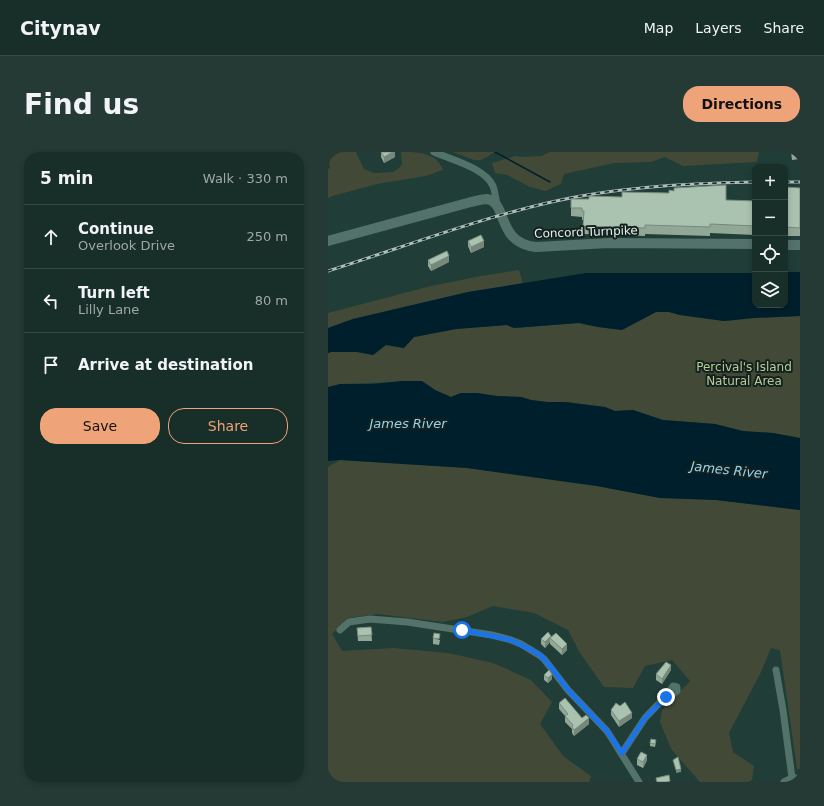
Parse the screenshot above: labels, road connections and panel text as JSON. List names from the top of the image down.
{
  "streets": {
    "street": ["Concord Turnpike"]
  },
  "water": ["James River"],
  "parks": ["Percival's Island Natural Area"],
  "page": {
    "header": "Citynav",
    "nav": ["Map", "Layers", "Share"],
    "buttons": [
      "Directions",
      ["Save", "Share"]
    ],
    "title": "Find us",
    "heading": ["5 min", "Walk · 330 m"],
    "map_buttons": ["+", "−"],
    "list": [
      ["Continue", "Overlook Drive", "250 m"],
      ["Turn left", "Lilly Lane", "80 m"],
      "Arrive at destination"
    ]
  }
}
